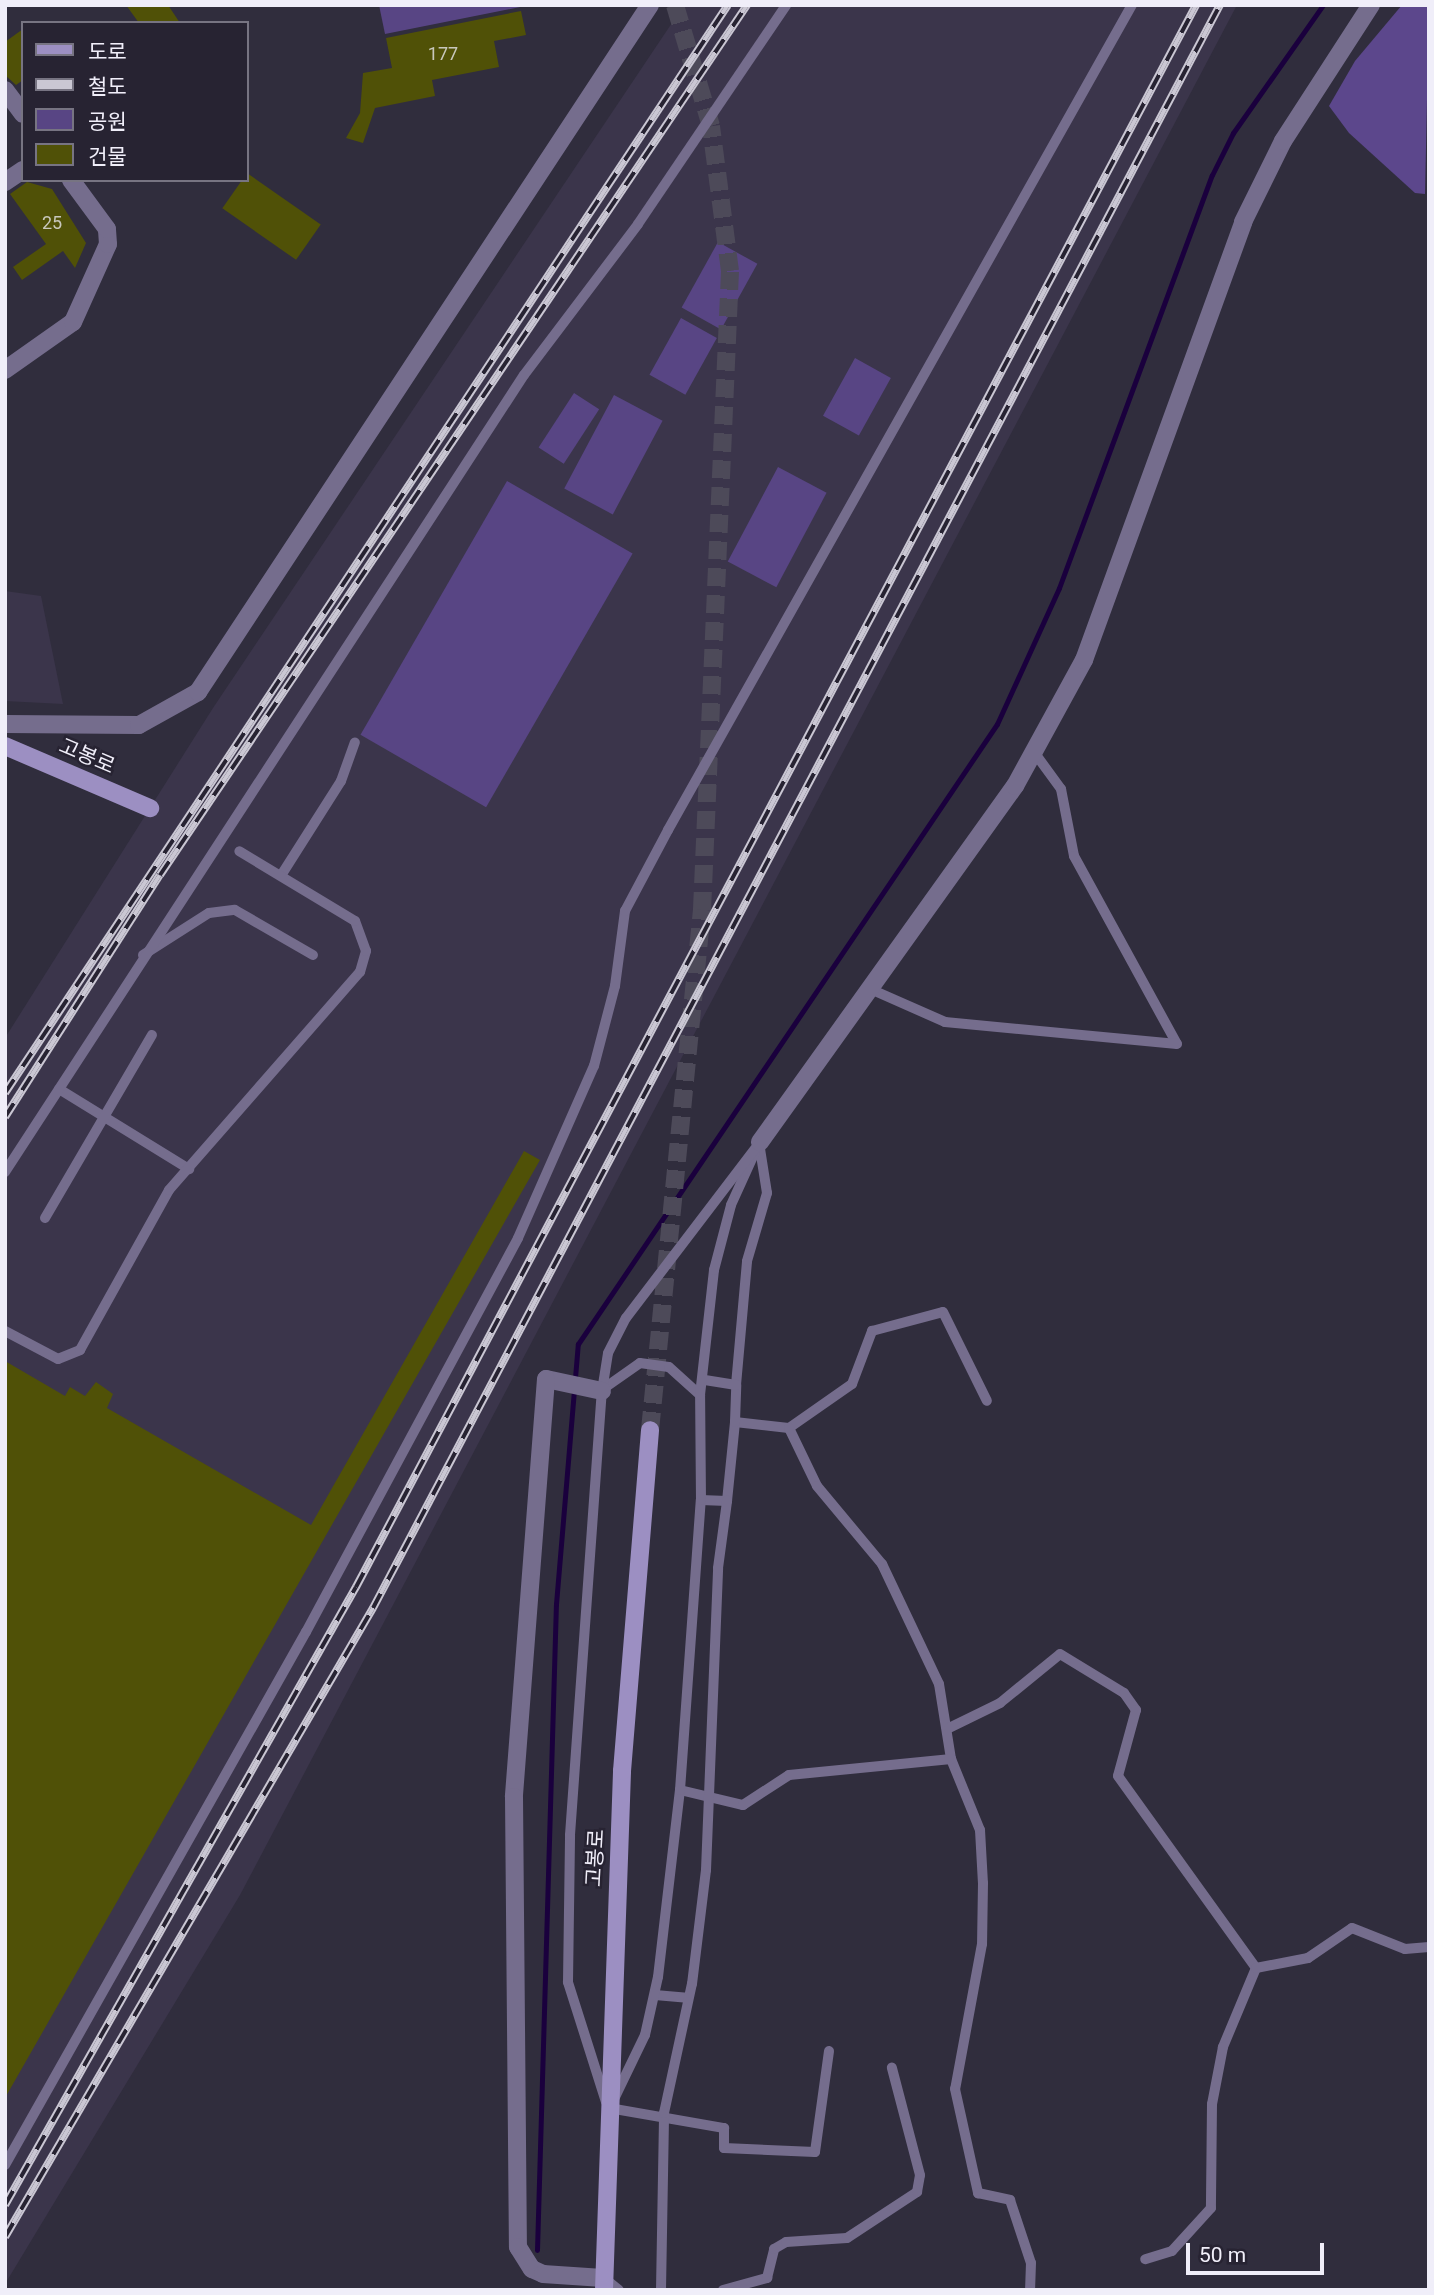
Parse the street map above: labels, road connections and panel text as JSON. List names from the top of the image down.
{
  "streets": {
    "main road": ["고봉로"]
  },
  "house_numbers": ["177", "25"],
  "legend": [
    "도로",
    "철도",
    "공원",
    "건물"
  ],
  "scale_bar": "50 m"
}
